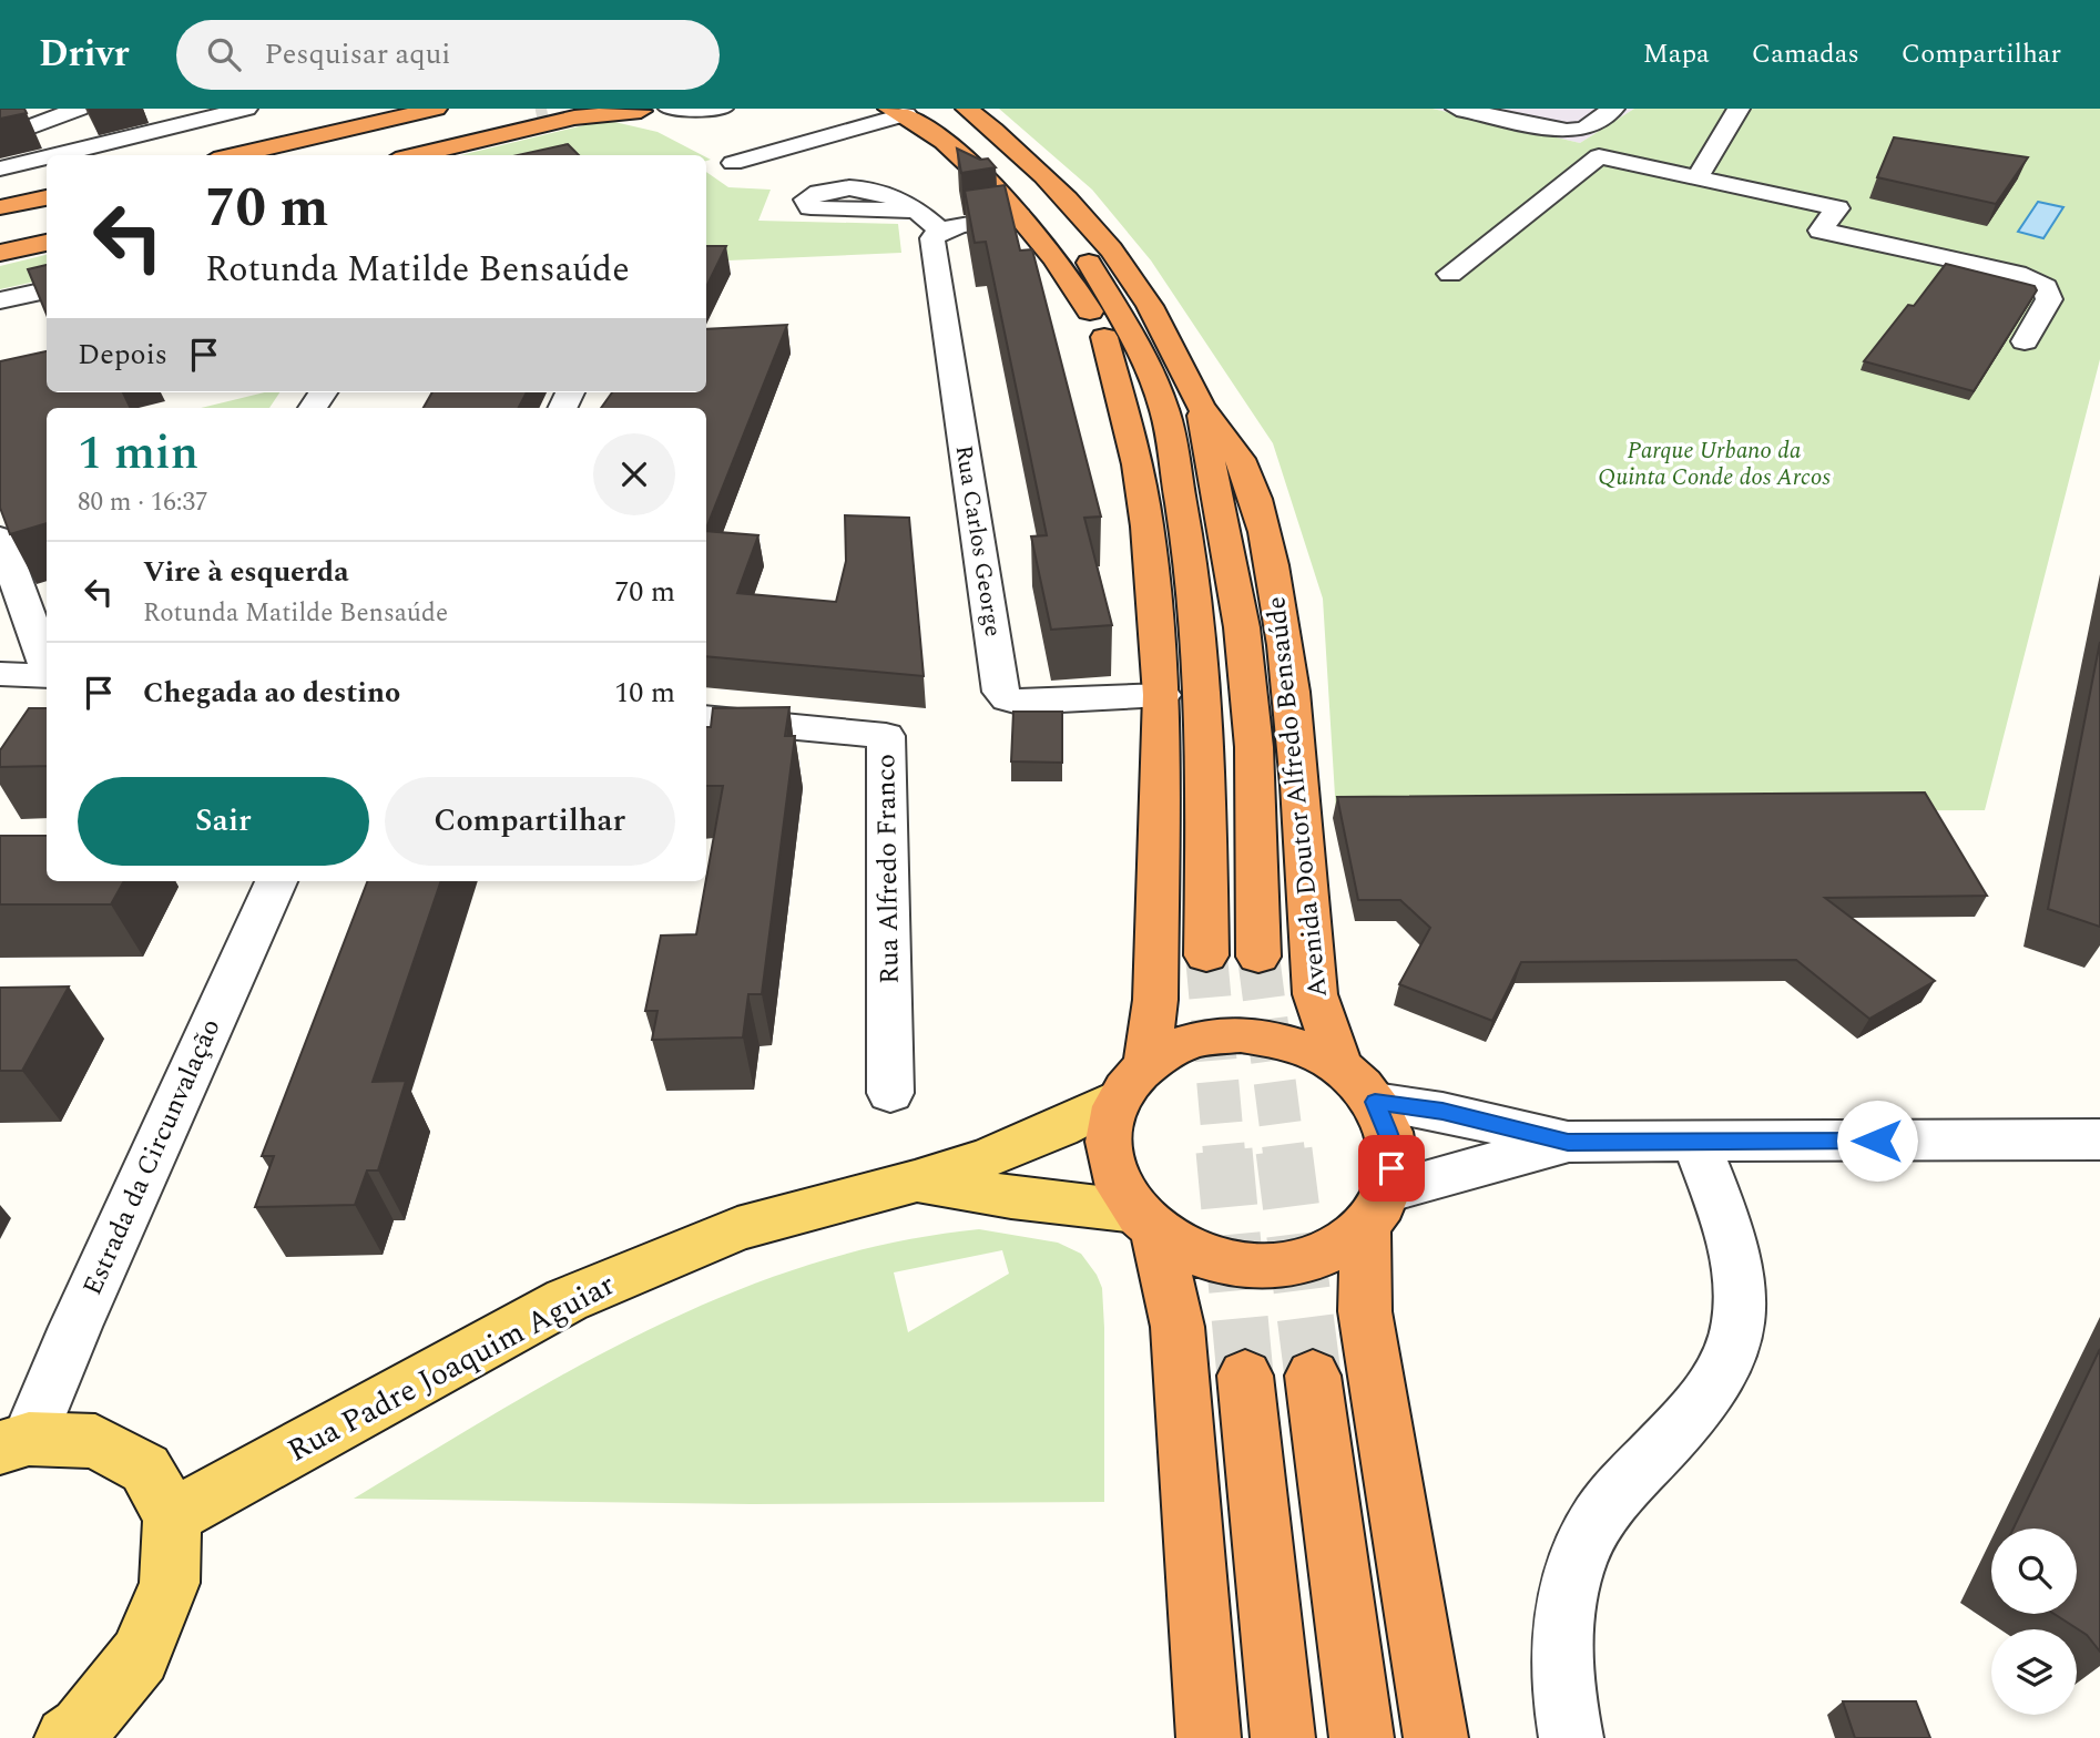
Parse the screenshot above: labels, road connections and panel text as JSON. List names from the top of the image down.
{
  "streets": {
    "highway": ["Avenida Doutor Alfredo Bensaúde"],
    "main road": ["Rua Padre Joaquim Aguiar"],
    "street": ["Rua Carlos George", "Rua Alfredo Franco", "Estrada da Circunvalação"]
  },
  "crossings": [
    ["Avenida Doutor Alfredo Bensaúde", "Rua Padre Joaquim Aguiar"]
  ],
  "parks": ["Parque Urbano da Quinta Conde dos Arcos"],
  "page": {
    "header": "Drivr",
    "search": "Pesquisar aqui",
    "nav": ["Mapa", "Camadas", "Compartilhar"],
    "turn": ["70 m", "Rotunda Matilde Bensaúde"],
    "then": "Depois",
    "heading": ["1 min", "80 m · 16:37"],
    "list": [
      {
        "name": "Vire à esquerda",
        "note": "Rotunda Matilde Bensaúde",
        "value": "70 m"
      },
      {
        "name": "Chegada ao destino",
        "value": "10 m"
      }
    ],
    "buttons": ["Sair", "Compartilhar"]
  }
}
